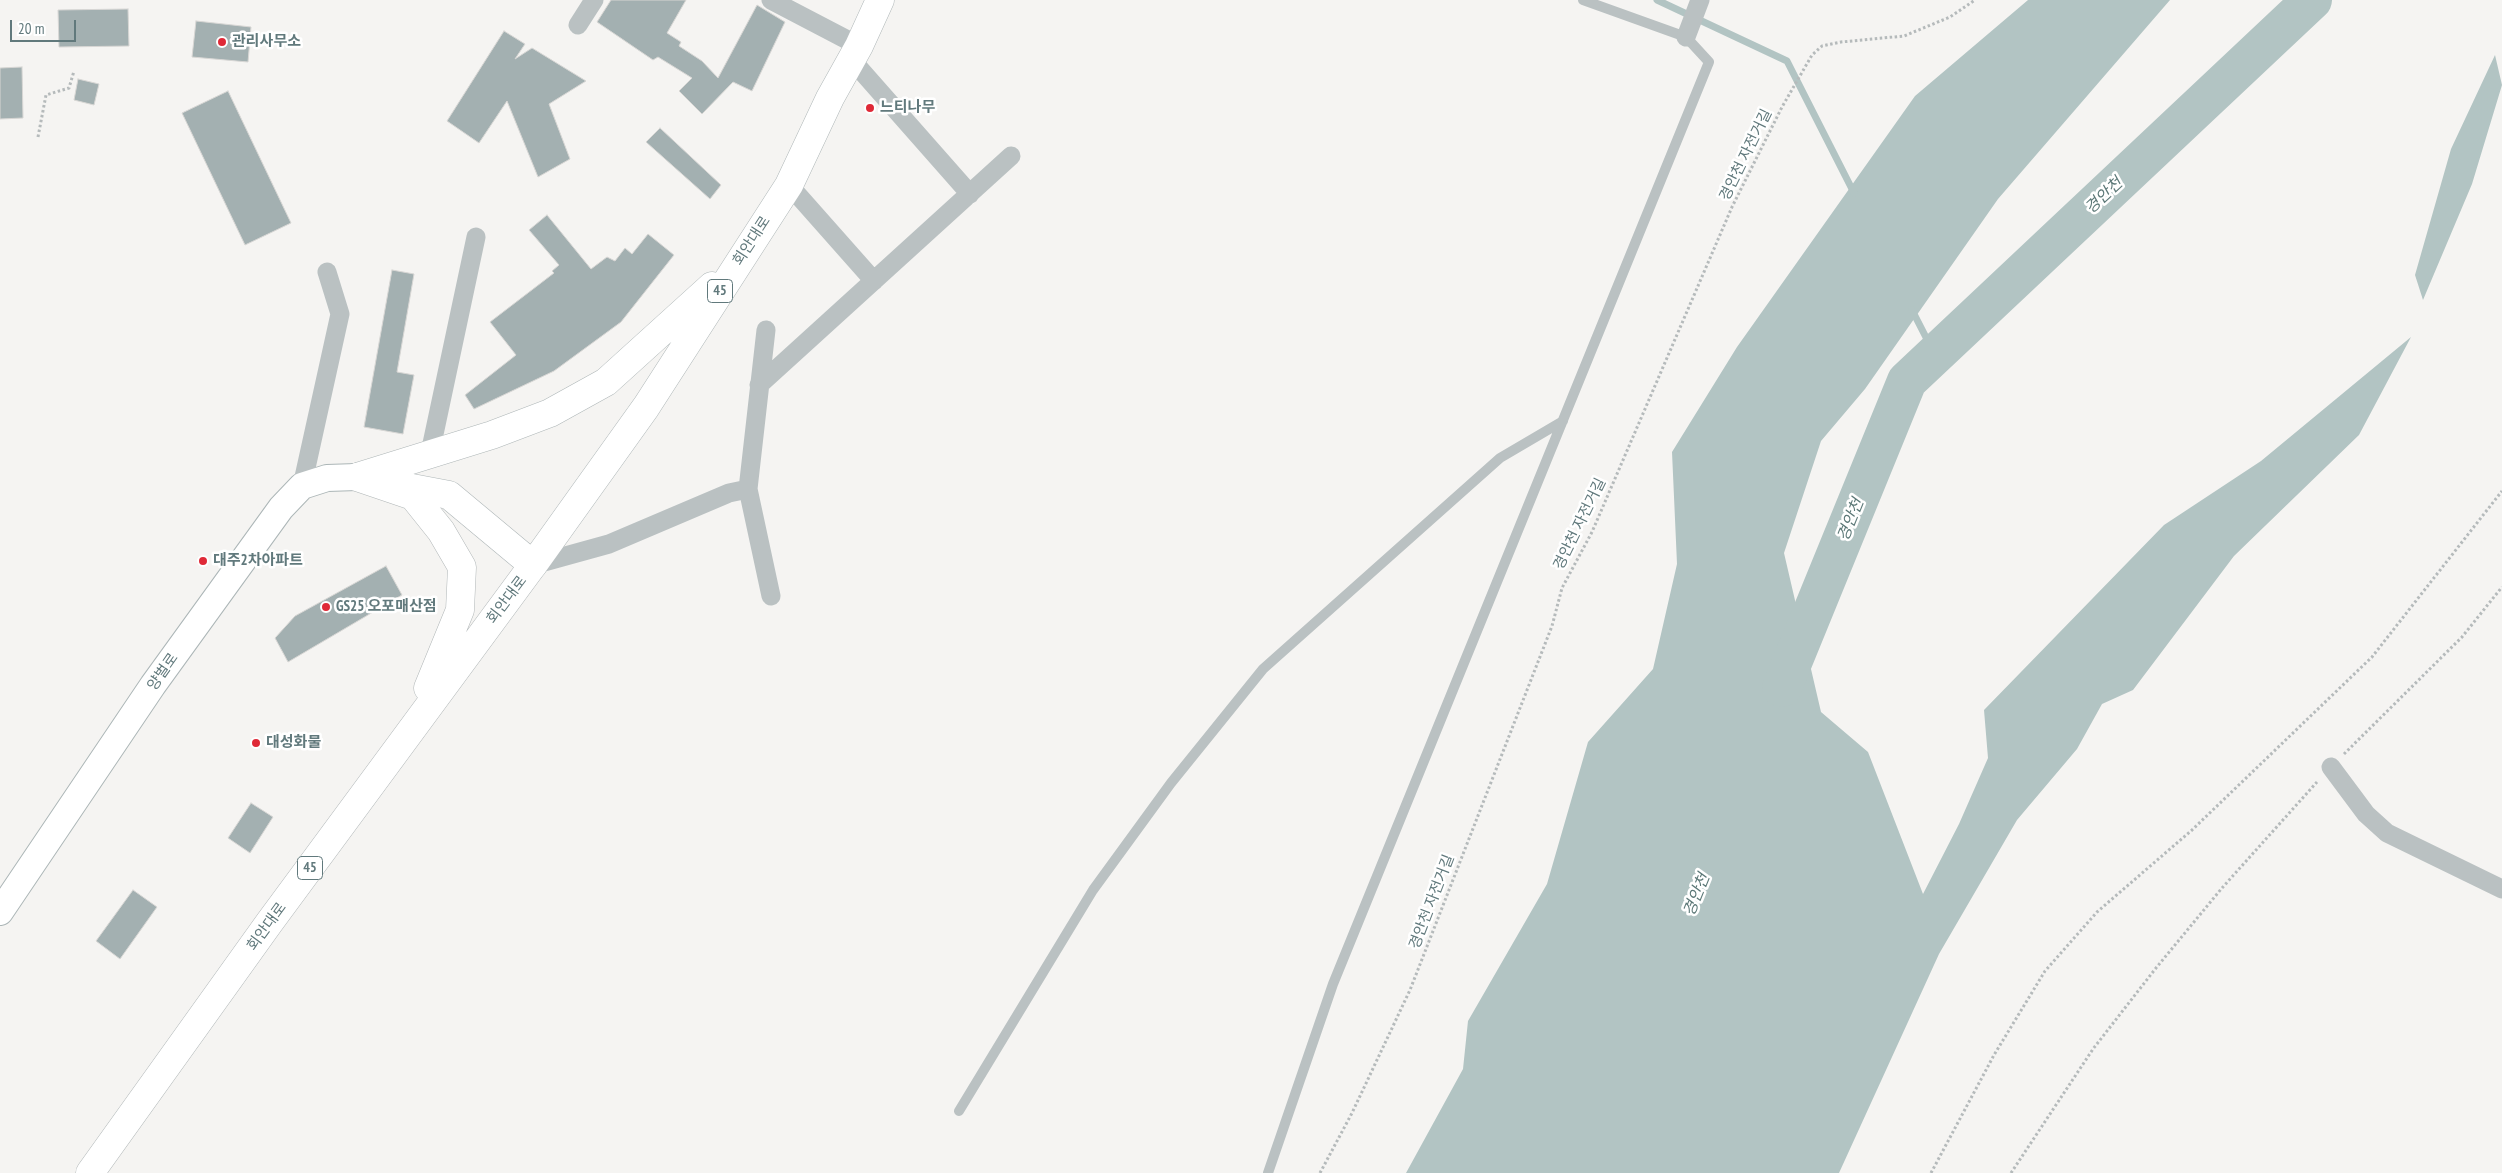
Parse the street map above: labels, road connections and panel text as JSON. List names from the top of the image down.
{
  "streets": {
    "main road": ["회안대로", "45"],
    "street": ["양벌로"],
    "path": ["경안천 자전거길"]
  },
  "water": ["경안천"],
  "places": [
    "관리사무소",
    "느티나무",
    "대주2차아파트",
    "GS25 오포매산점",
    "대성화물"
  ],
  "scale_bar": "20 m"
}
